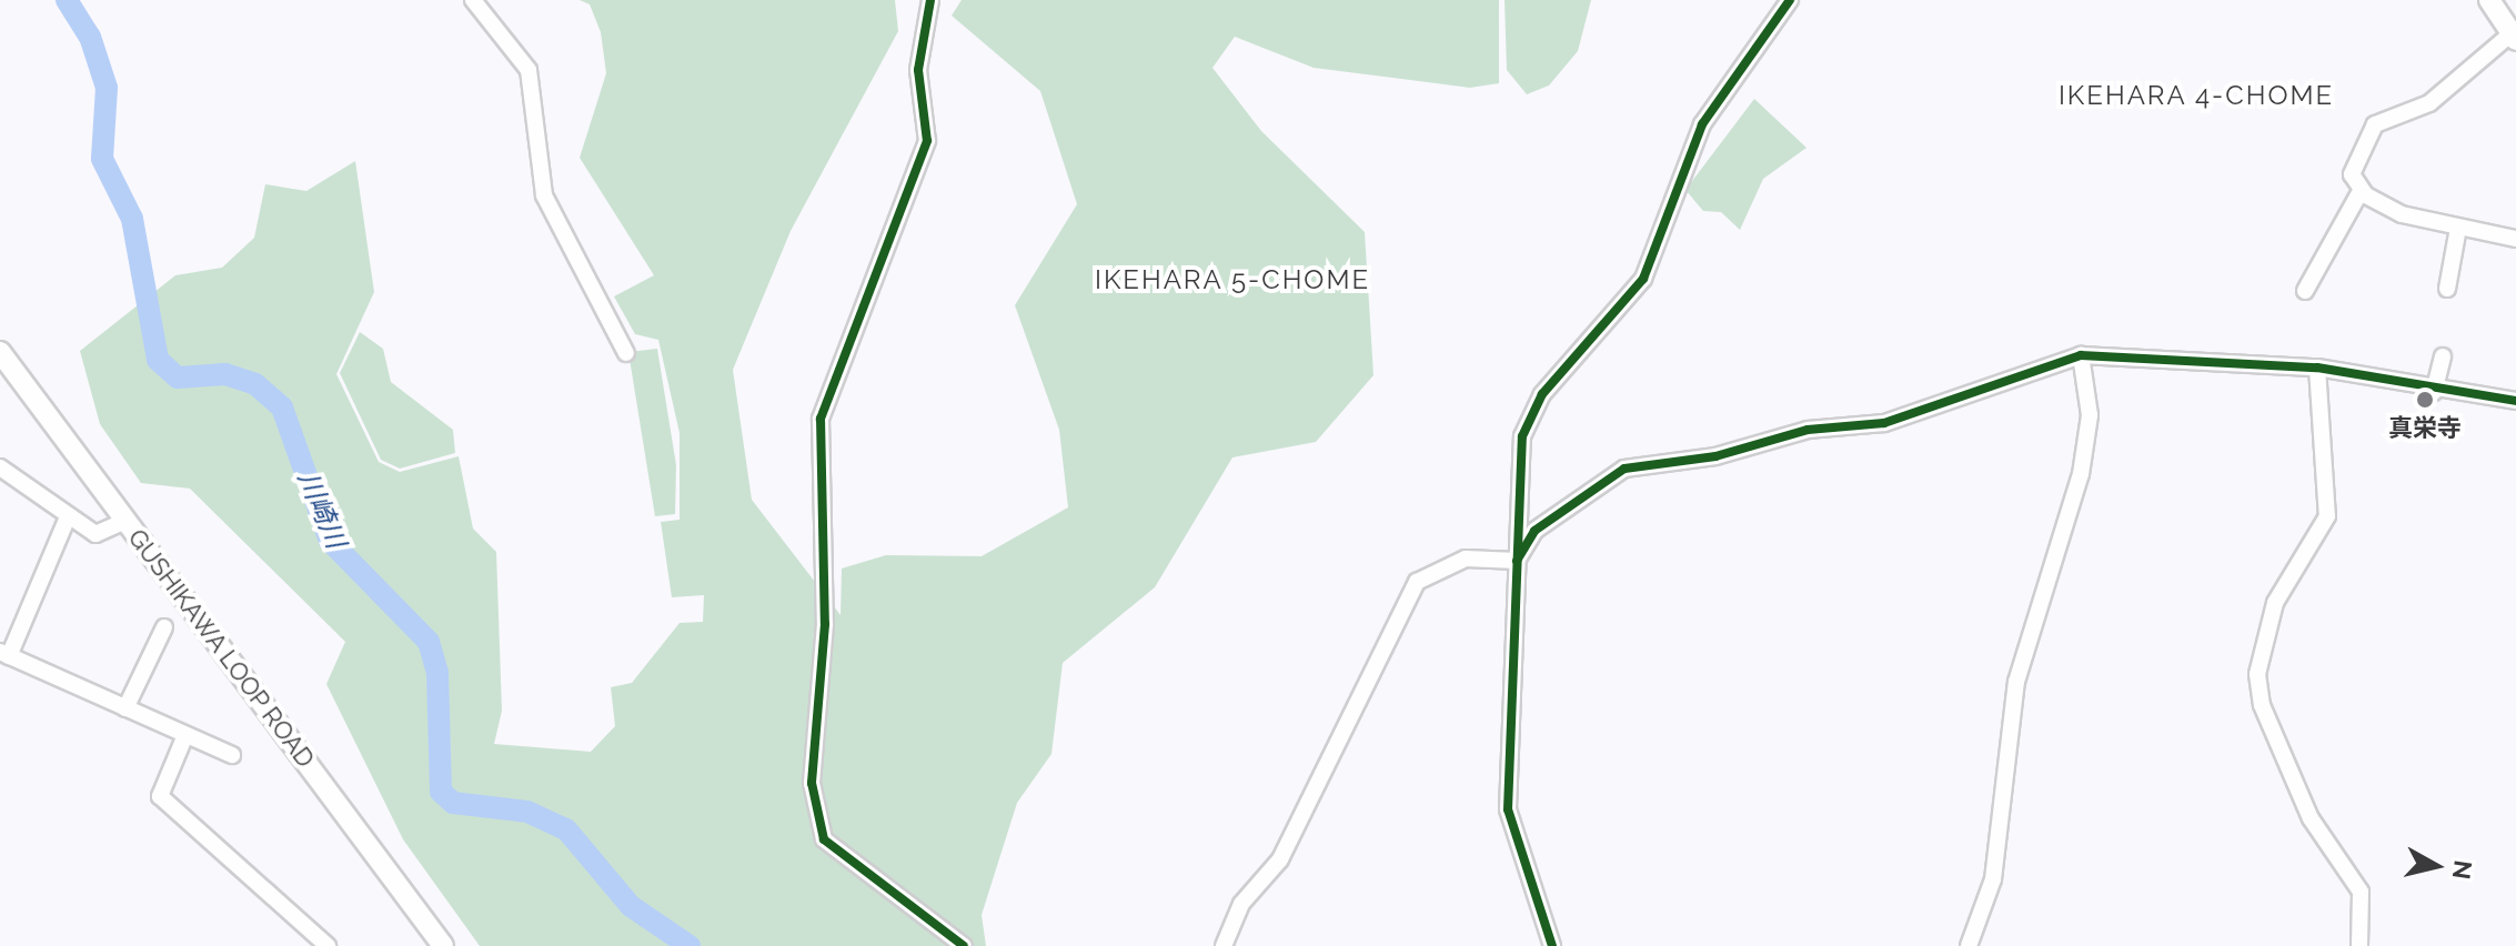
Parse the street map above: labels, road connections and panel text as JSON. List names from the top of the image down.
{
  "streets": {
    "main road": ["GUSHIKAWA LOOP ROAD"]
  },
  "districts": ["IKEHARA 4-CHOME", "IKEHARA 5-CHOME"],
  "water": ["川崎川"],
  "places": ["真栄寺"],
  "north": "right"
}
